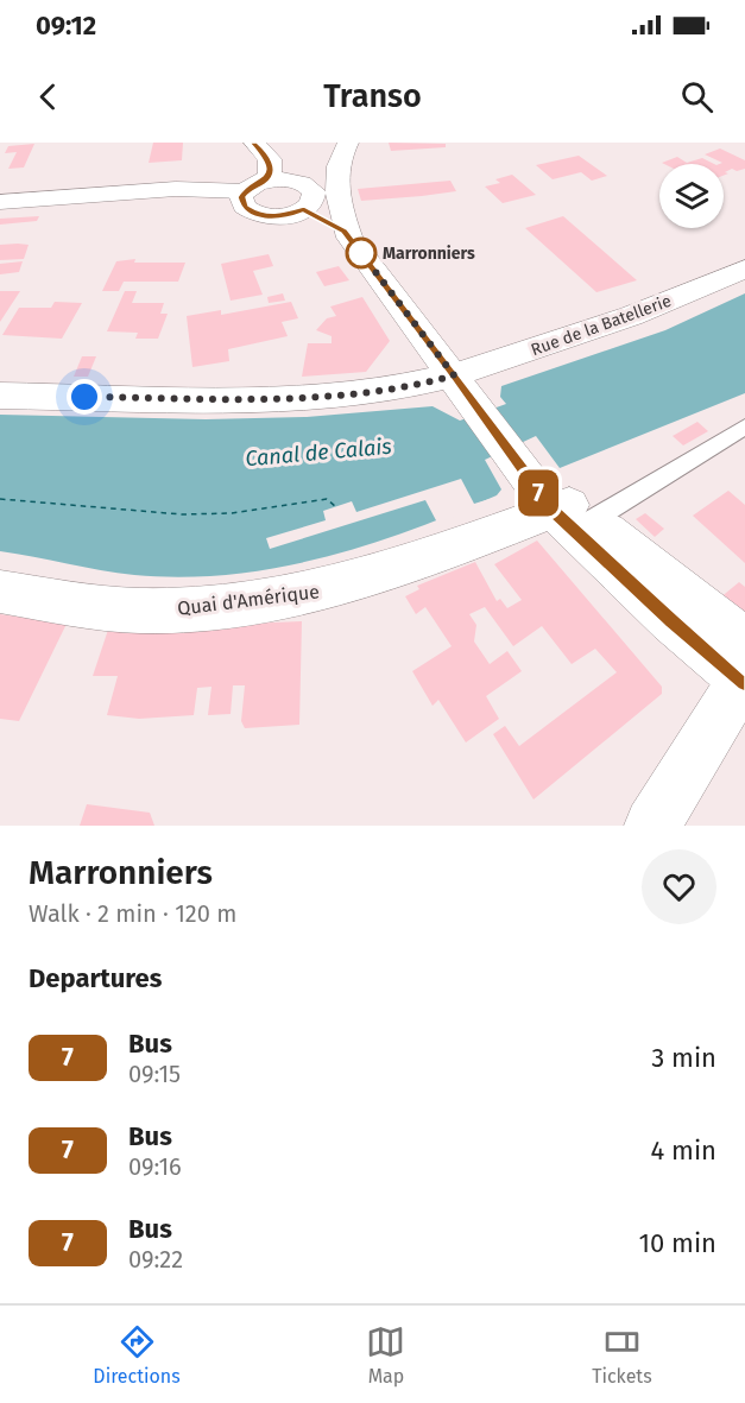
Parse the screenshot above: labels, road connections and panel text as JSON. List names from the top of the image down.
{
  "streets": {
    "street": ["Rue de la Batellerie", "Quai d'Amérique"]
  },
  "water": ["Canal de Calais"],
  "places": ["Marronniers"],
  "lines": ["bus line 7"],
  "page": {
    "status": "09:12",
    "header": "Transo",
    "on_map": "7",
    "heading": [
      ["Marronniers", "Walk · 2 min · 120 m"],
      "Departures"
    ],
    "list": [
      {
        "mark": "7",
        "name": "Bus",
        "note": "09:15",
        "value": "3 min"
      },
      {
        "mark": "7",
        "name": "Bus",
        "note": "09:16",
        "value": "4 min"
      },
      {
        "mark": "7",
        "name": "Bus",
        "note": "09:22",
        "value": "10 min"
      }
    ],
    "tabs": ["Directions", "Map", "Tickets"]
  }
}
